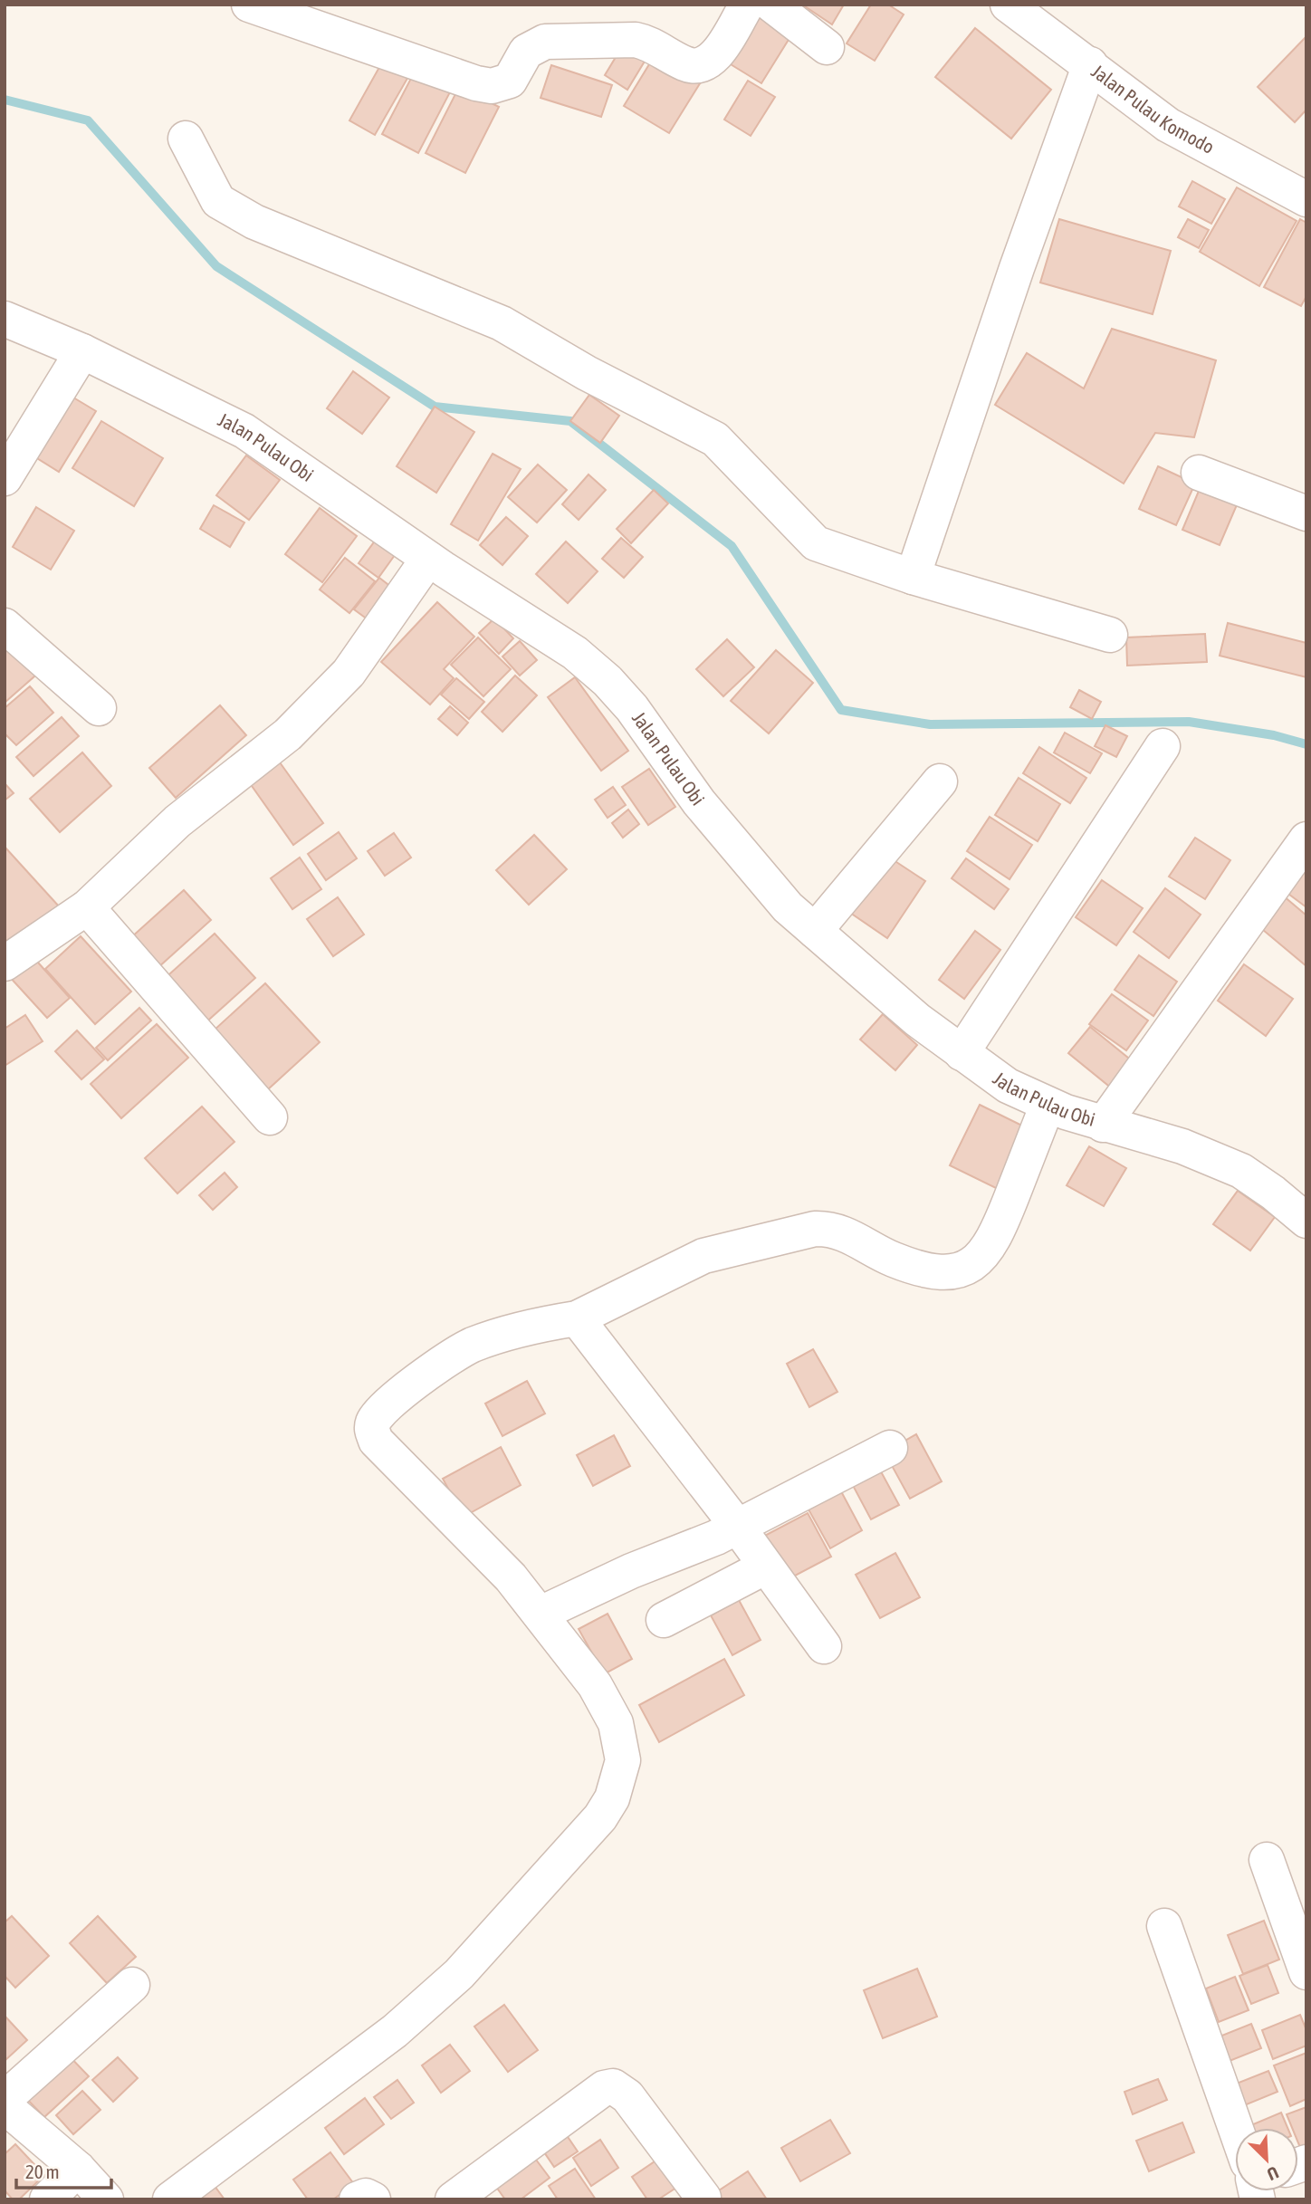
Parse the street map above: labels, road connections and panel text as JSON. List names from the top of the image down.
{
  "streets": {
    "street": ["Jalan Pulau Komodo", "Jalan Pulau Obi"]
  },
  "scale_bar": "20 m",
  "north": "bottom right"
}
